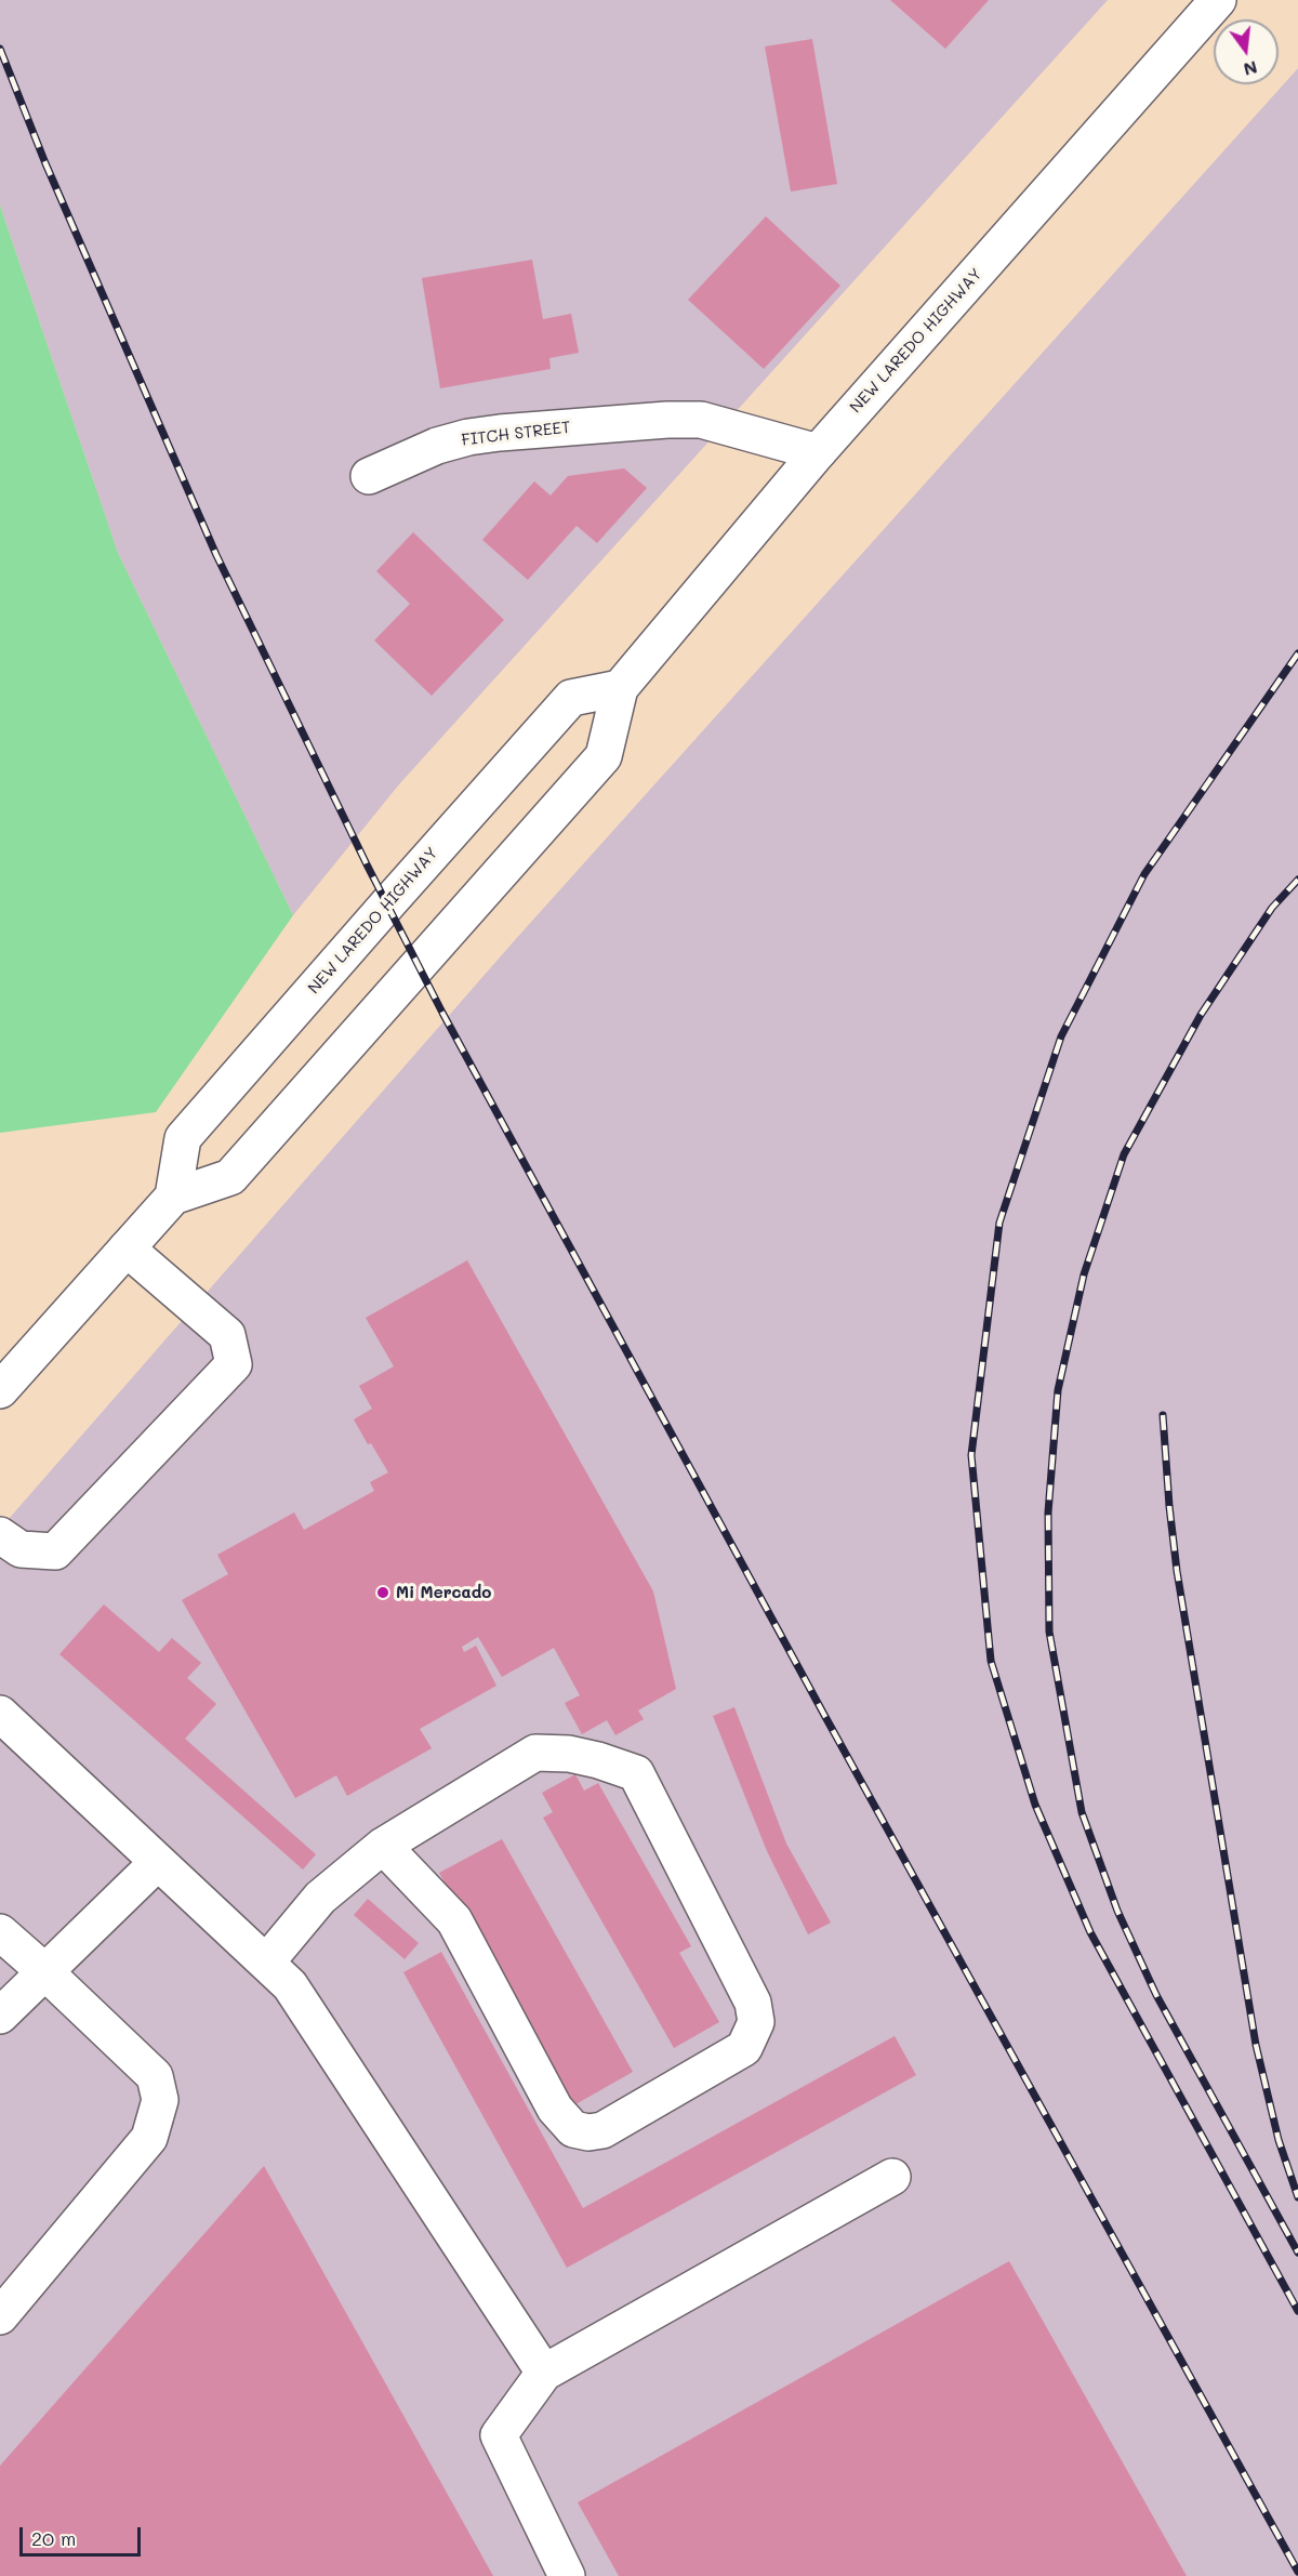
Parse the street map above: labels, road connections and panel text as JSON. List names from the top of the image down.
{
  "streets": {
    "main road": ["NEW LAREDO HIGHWAY", "FITCH STREET"]
  },
  "crossings": [
    ["NEW LAREDO HIGHWAY", "FITCH STREET"]
  ],
  "places": ["Mi Mercado"],
  "scale_bar": "20 m",
  "north": "bottom"
}
